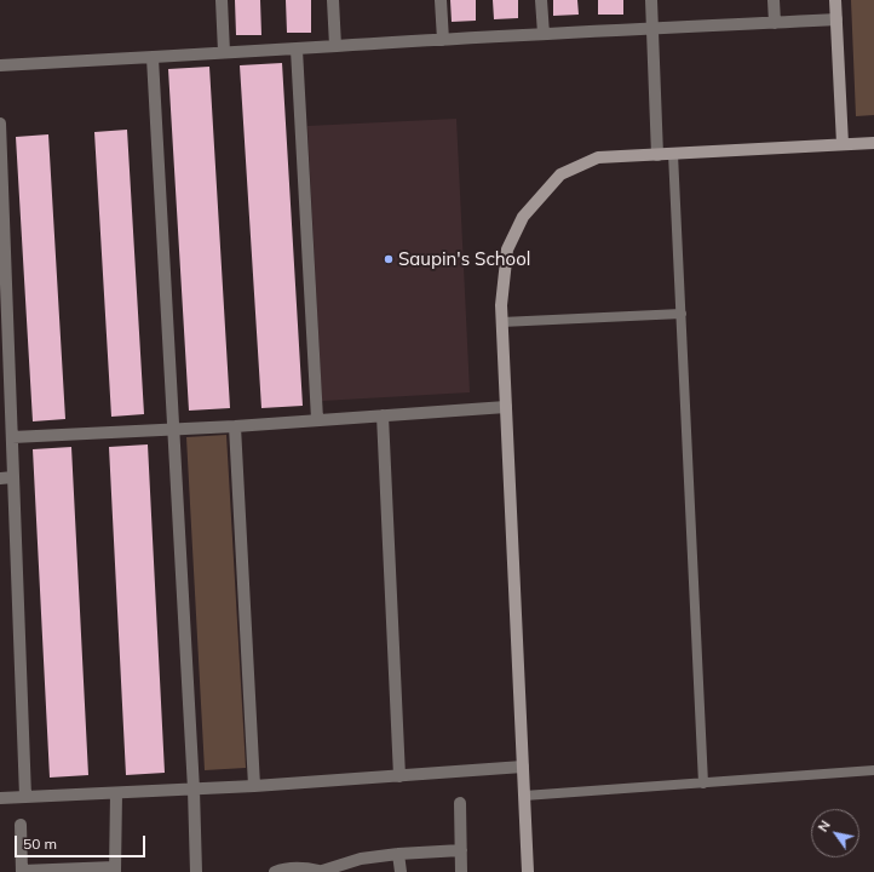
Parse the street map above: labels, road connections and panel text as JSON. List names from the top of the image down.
{
  "places": ["Saupin's School"],
  "scale_bar": "50 m",
  "north": "top left"
}
